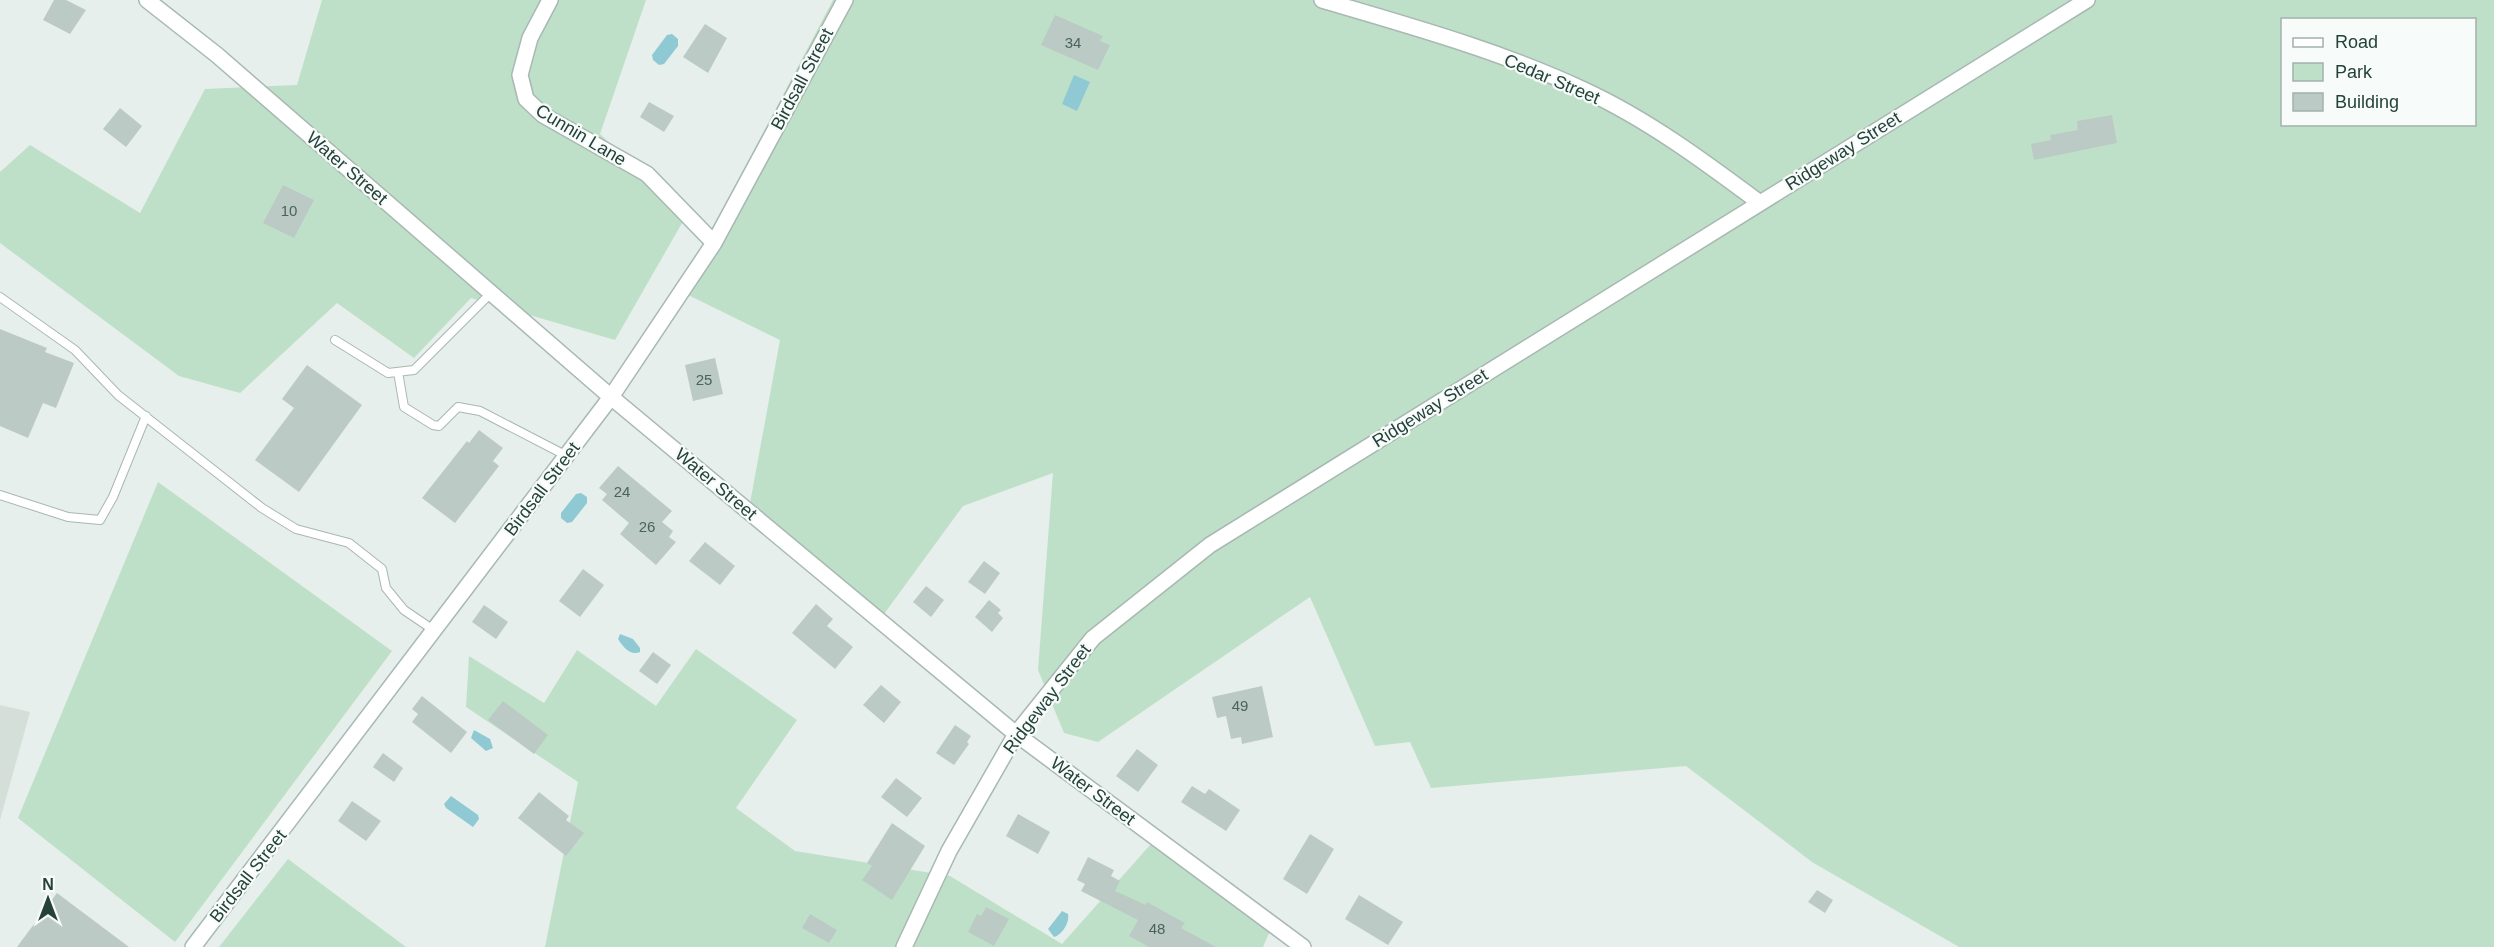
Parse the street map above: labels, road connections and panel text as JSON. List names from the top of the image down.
{
  "streets": {
    "street": [
      "Birdsall Street",
      "Cedar Street",
      "Cunnin Lane",
      "Ridgeway Street",
      "Water Street"
    ]
  },
  "crossings": [
    ["Birdsall Street", "Cunnin Lane"],
    ["Birdsall Street", "Water Street"],
    ["Cedar Street", "Ridgeway Street"],
    ["Ridgeway Street", "Water Street"]
  ],
  "house_numbers": [
    "34",
    "10",
    "25",
    "24",
    "26",
    "49",
    "48"
  ],
  "legend": ["Road", "Park", "Building"],
  "north": "top"
}
